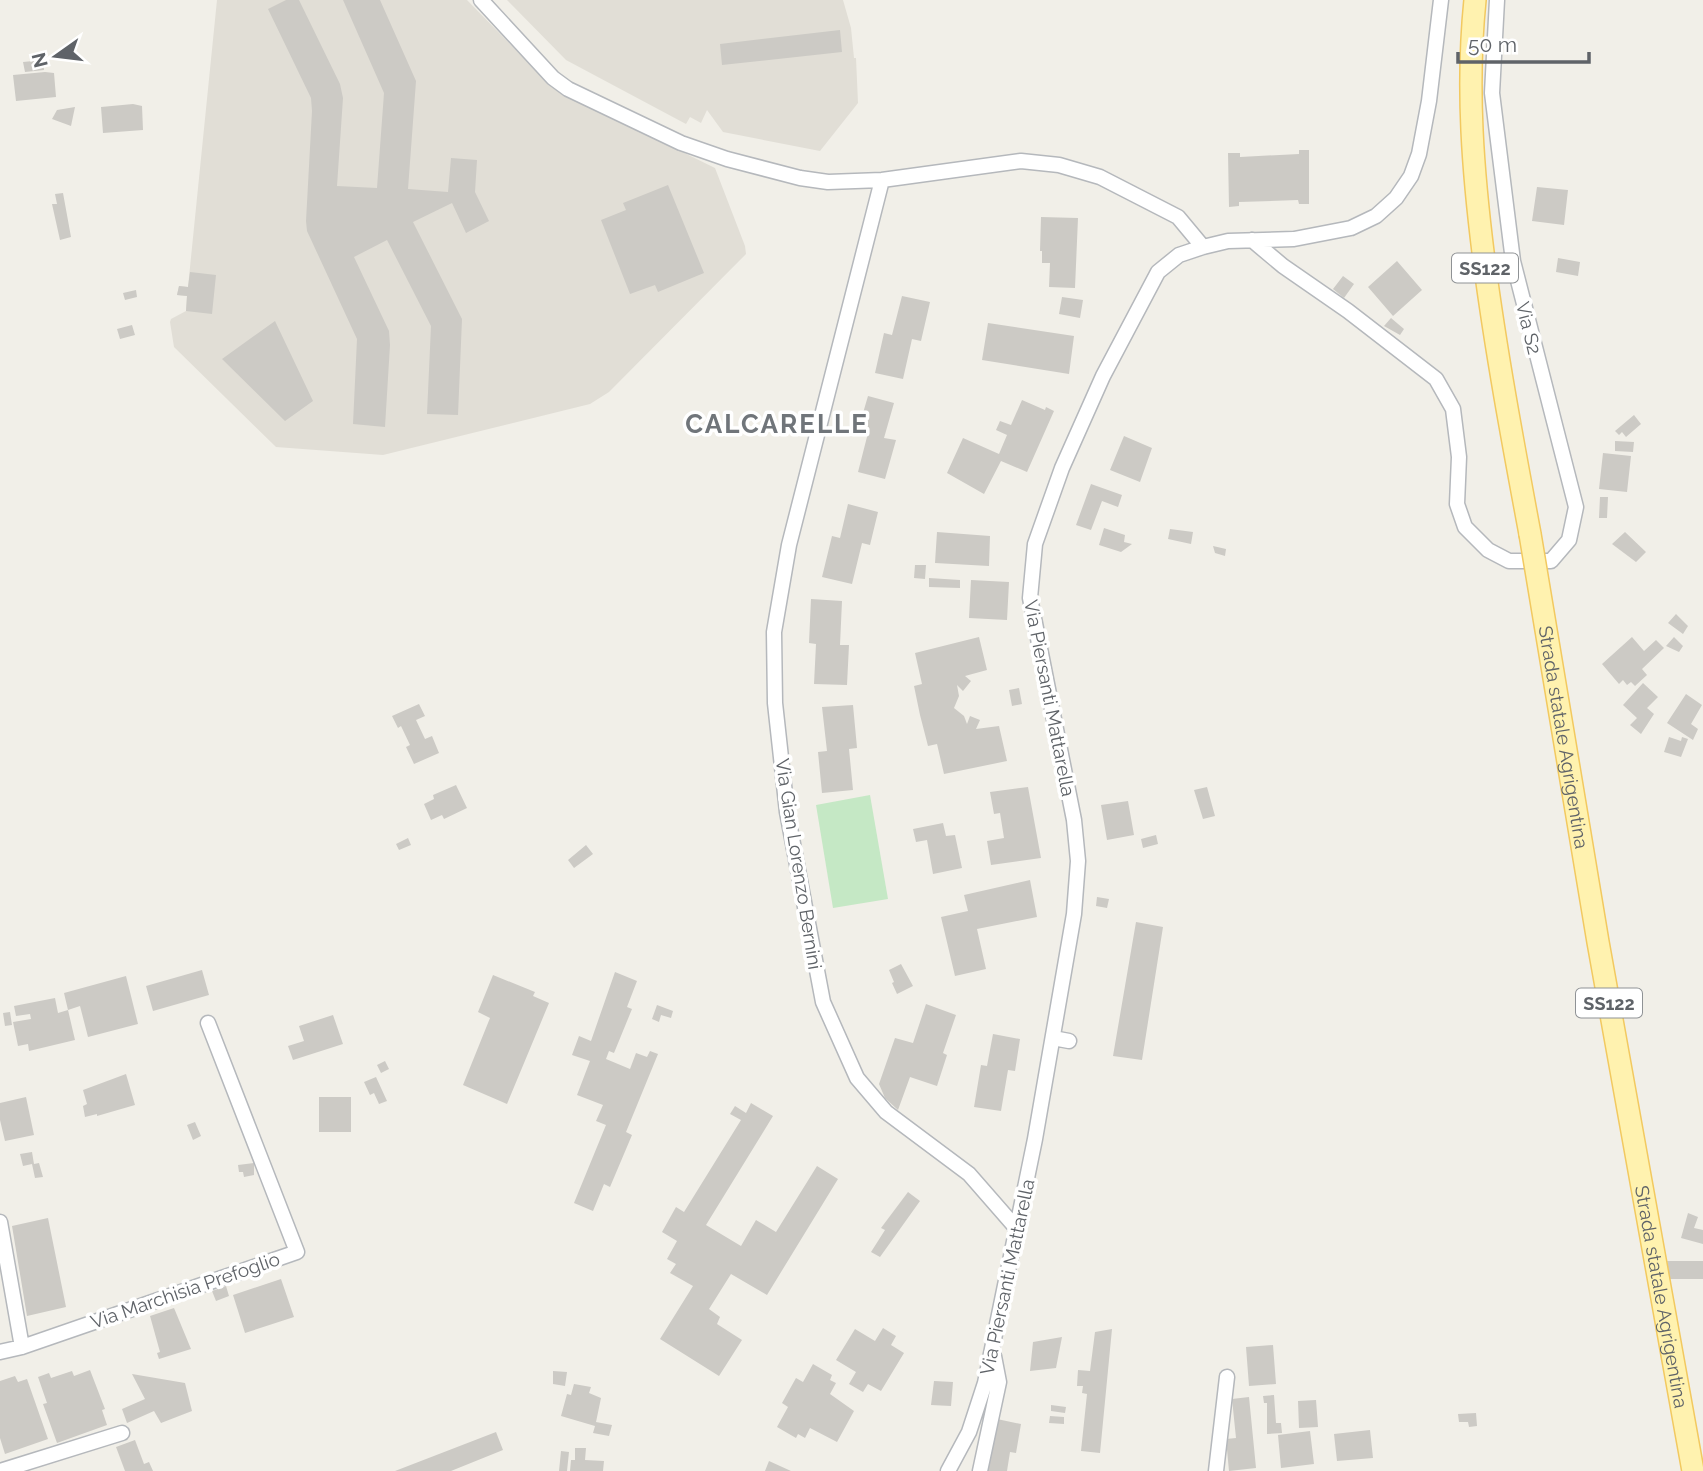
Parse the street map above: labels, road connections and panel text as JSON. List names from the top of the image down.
{
  "streets": {
    "main road": ["SS122", "Strada statale Agrigentina"],
    "street": [
      "Via S2",
      "Via Piersanti Mattarella",
      "Via Gian Lorenzo Bernini",
      "Via Marchisia Prefoglio"
    ]
  },
  "crossings": [
    ["Via S2", "Via Piersanti Mattarella"],
    ["Via Piersanti Mattarella", "Via Gian Lorenzo Bernini"]
  ],
  "districts": ["CALCARELLE"],
  "scale_bar": "50 m",
  "north": "left"
}
